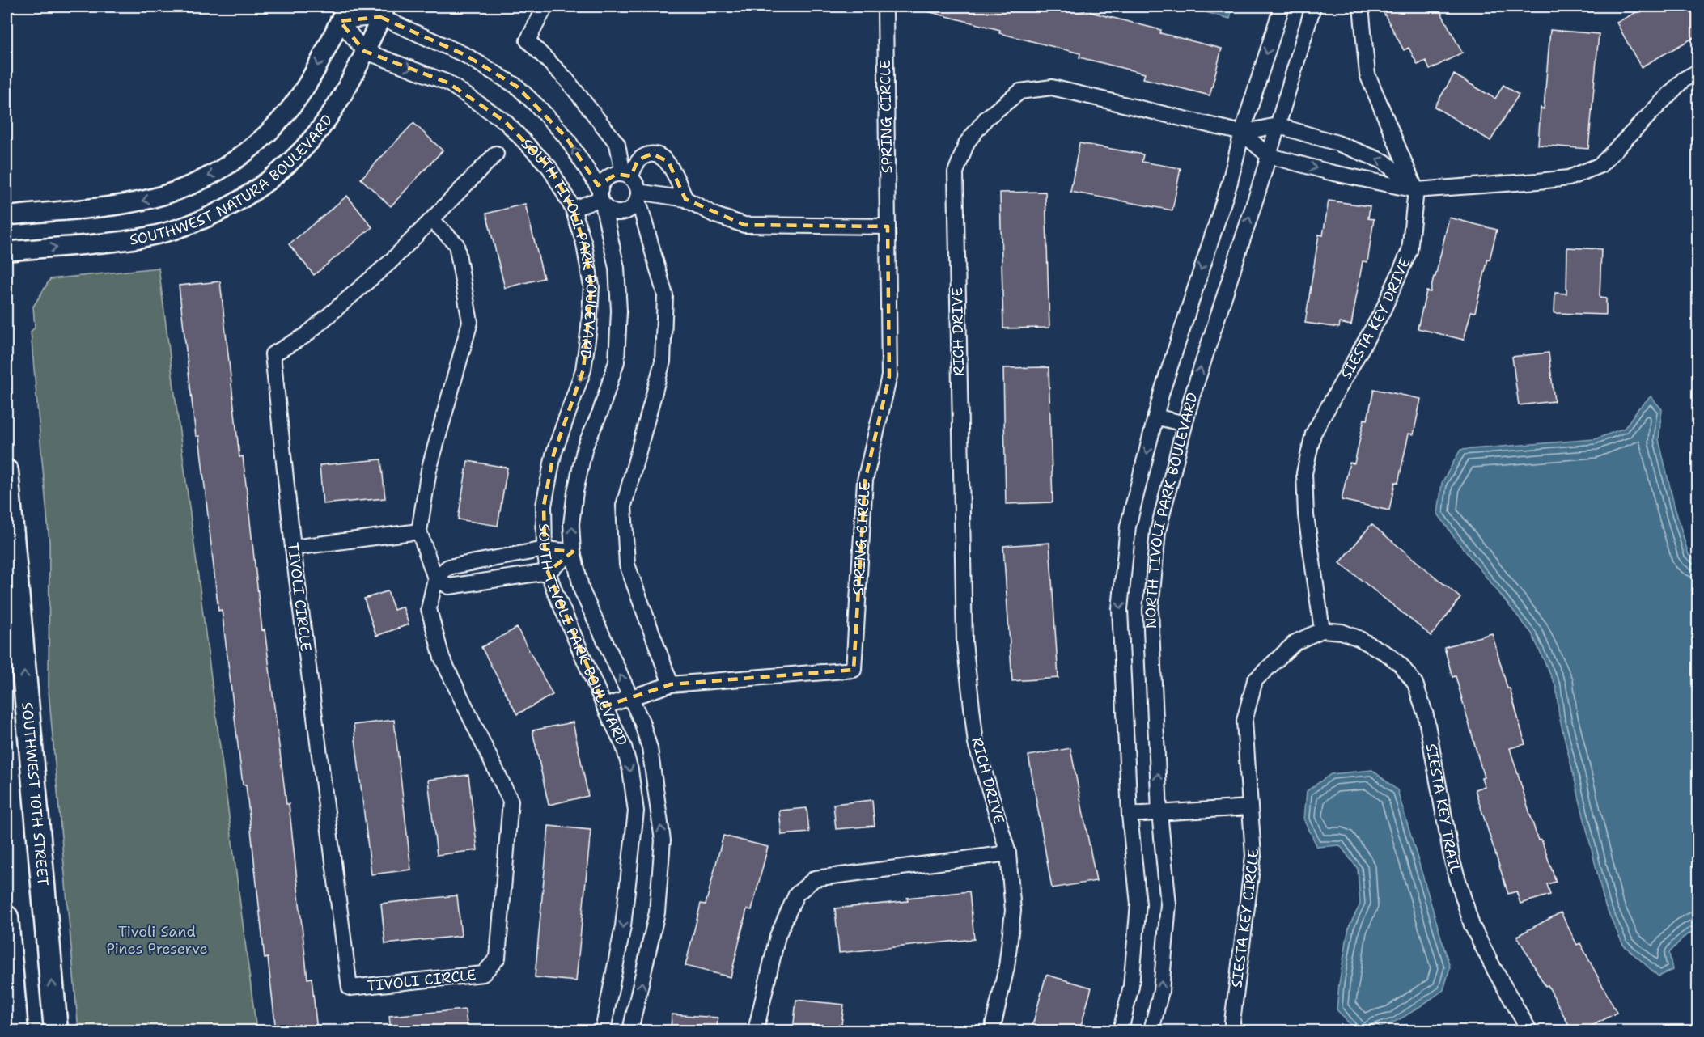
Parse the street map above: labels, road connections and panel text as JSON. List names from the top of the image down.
{
  "streets": {
    "main road": ["SOUTHWEST 10TH STREET"],
    "street": [
      "SPRING CIRCLE",
      "SOUTHWEST NATURA BOULEVARD",
      "SOUTH TIVOLI PARK BOULEVARD",
      "SIESTA KEY DRIVE",
      "RICH DRIVE",
      "NORTH TIVOLI PARK BOULEVARD",
      "TIVOLI CIRCLE",
      "SIESTA KEY TRAIL",
      "SIESTA KEY CIRCLE"
    ]
  },
  "crossings": [
    ["SPRING CIRCLE", "SOUTH TIVOLI PARK BOULEVARD"],
    ["SOUTHWEST NATURA BOULEVARD", "SOUTH TIVOLI PARK BOULEVARD"],
    ["SIESTA KEY DRIVE", "SIESTA KEY TRAIL"],
    ["SIESTA KEY DRIVE", "SIESTA KEY CIRCLE"],
    ["RICH DRIVE", "NORTH TIVOLI PARK BOULEVARD"],
    ["SIESTA KEY TRAIL", "SIESTA KEY CIRCLE"]
  ],
  "one_way": ["SOUTHWEST 10TH STREET"],
  "parks": ["Tivoli Sand Pines Preserve"]
}
